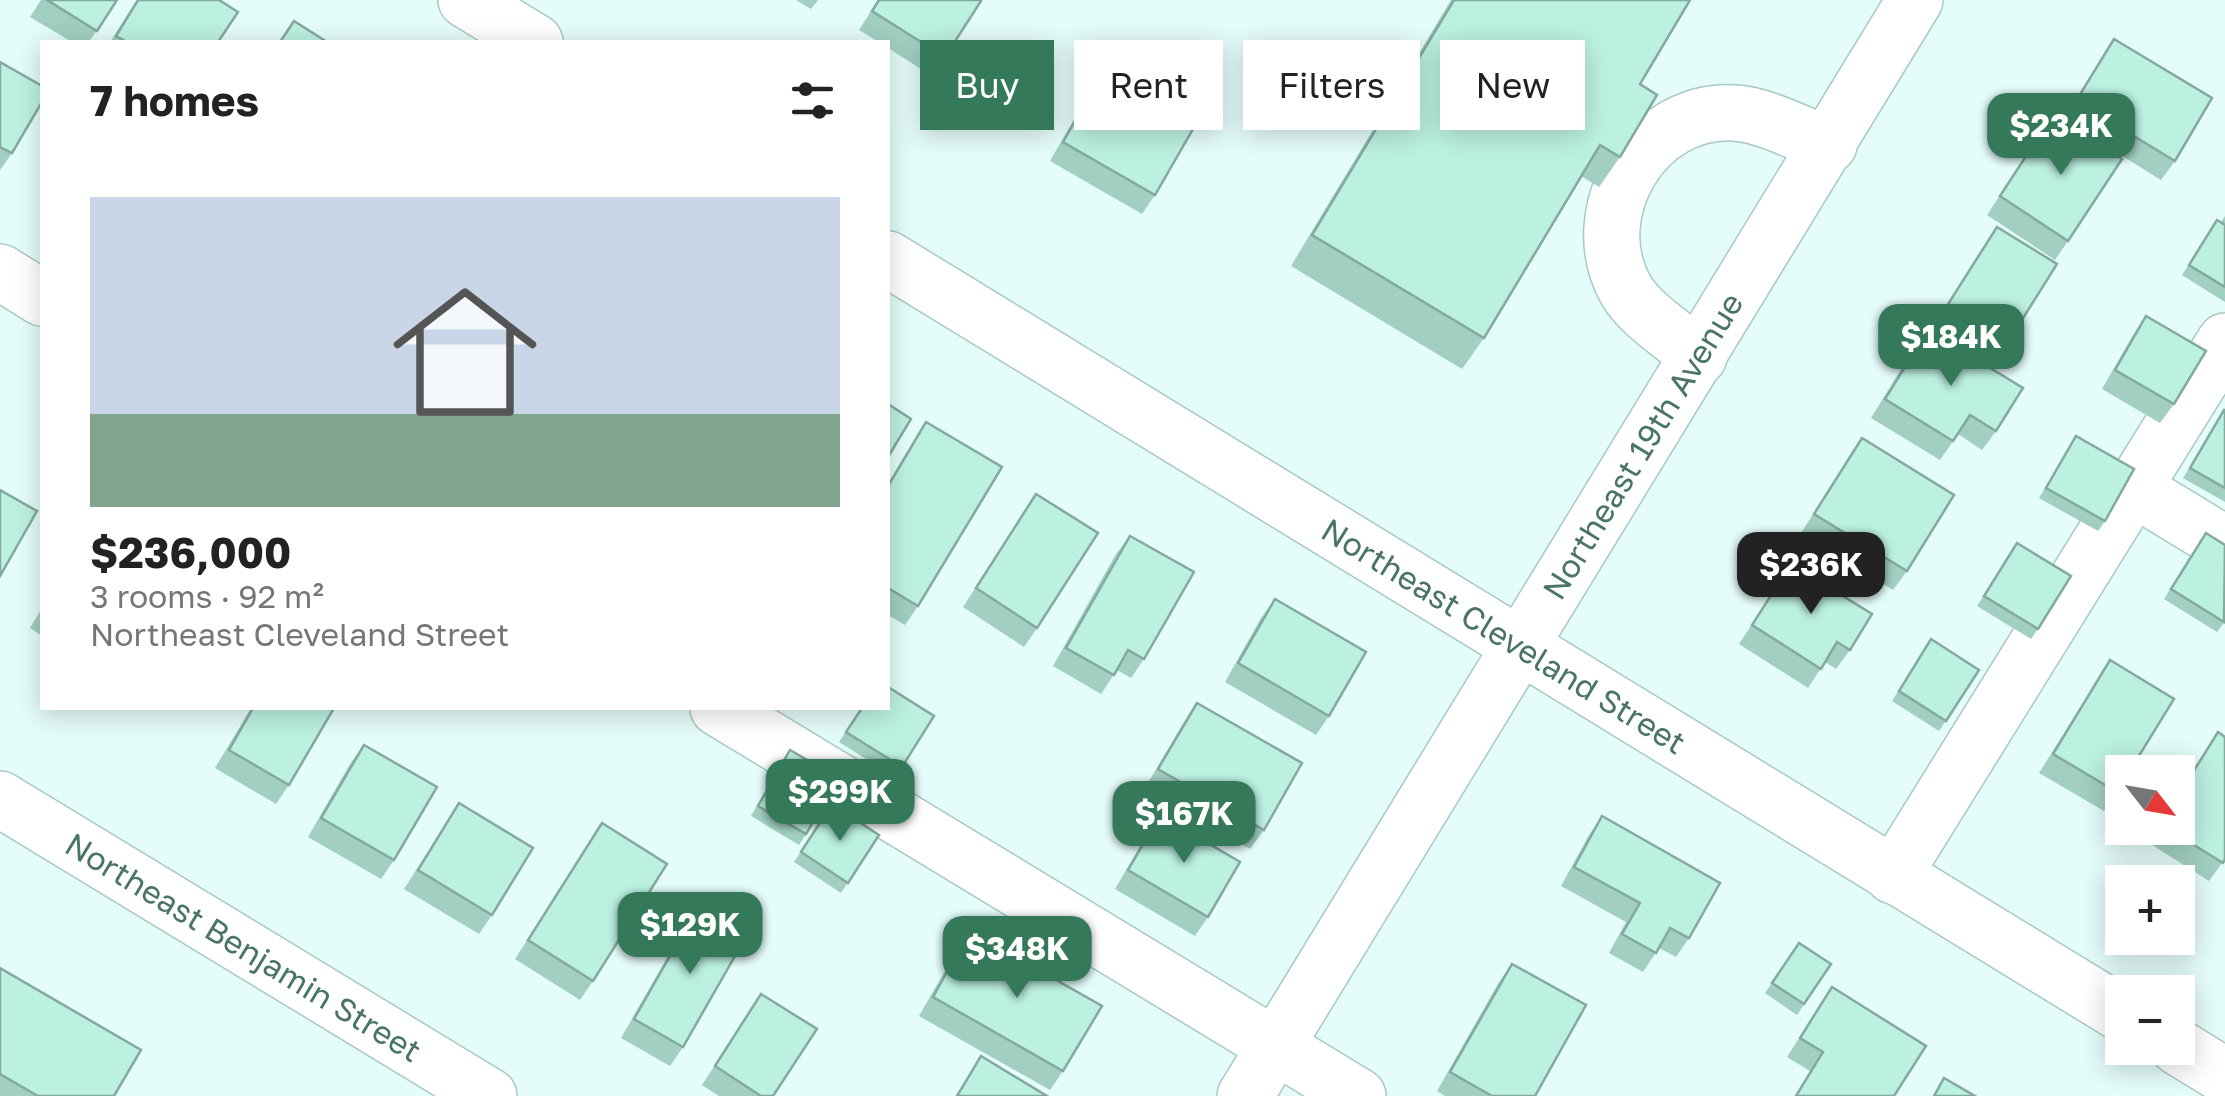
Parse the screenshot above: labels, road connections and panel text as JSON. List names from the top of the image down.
{
  "streets": {
    "street": ["Northeast 19th Avenue", "Northeast Cleveland Street", "Northeast Benjamin Street"]
  },
  "crossings": [
    ["Northeast 19th Avenue", "Northeast Cleveland Street"]
  ],
  "north": "bottom right",
  "page": {
    "chip": [
      "Buy",
      "Rent",
      "Filters",
      "New"
    ],
    "heading": "7 homes",
    "price": [
      "$234K",
      "$184K",
      "$236K",
      "$299K",
      "$167K",
      "$129K",
      "$348K"
    ],
    "list": [
      {
        "name": "$236,000",
        "note": "3 rooms · 92 m² · Northeast Cleveland Street"
      }
    ],
    "map_buttons": ["+", "−"]
  }
}
